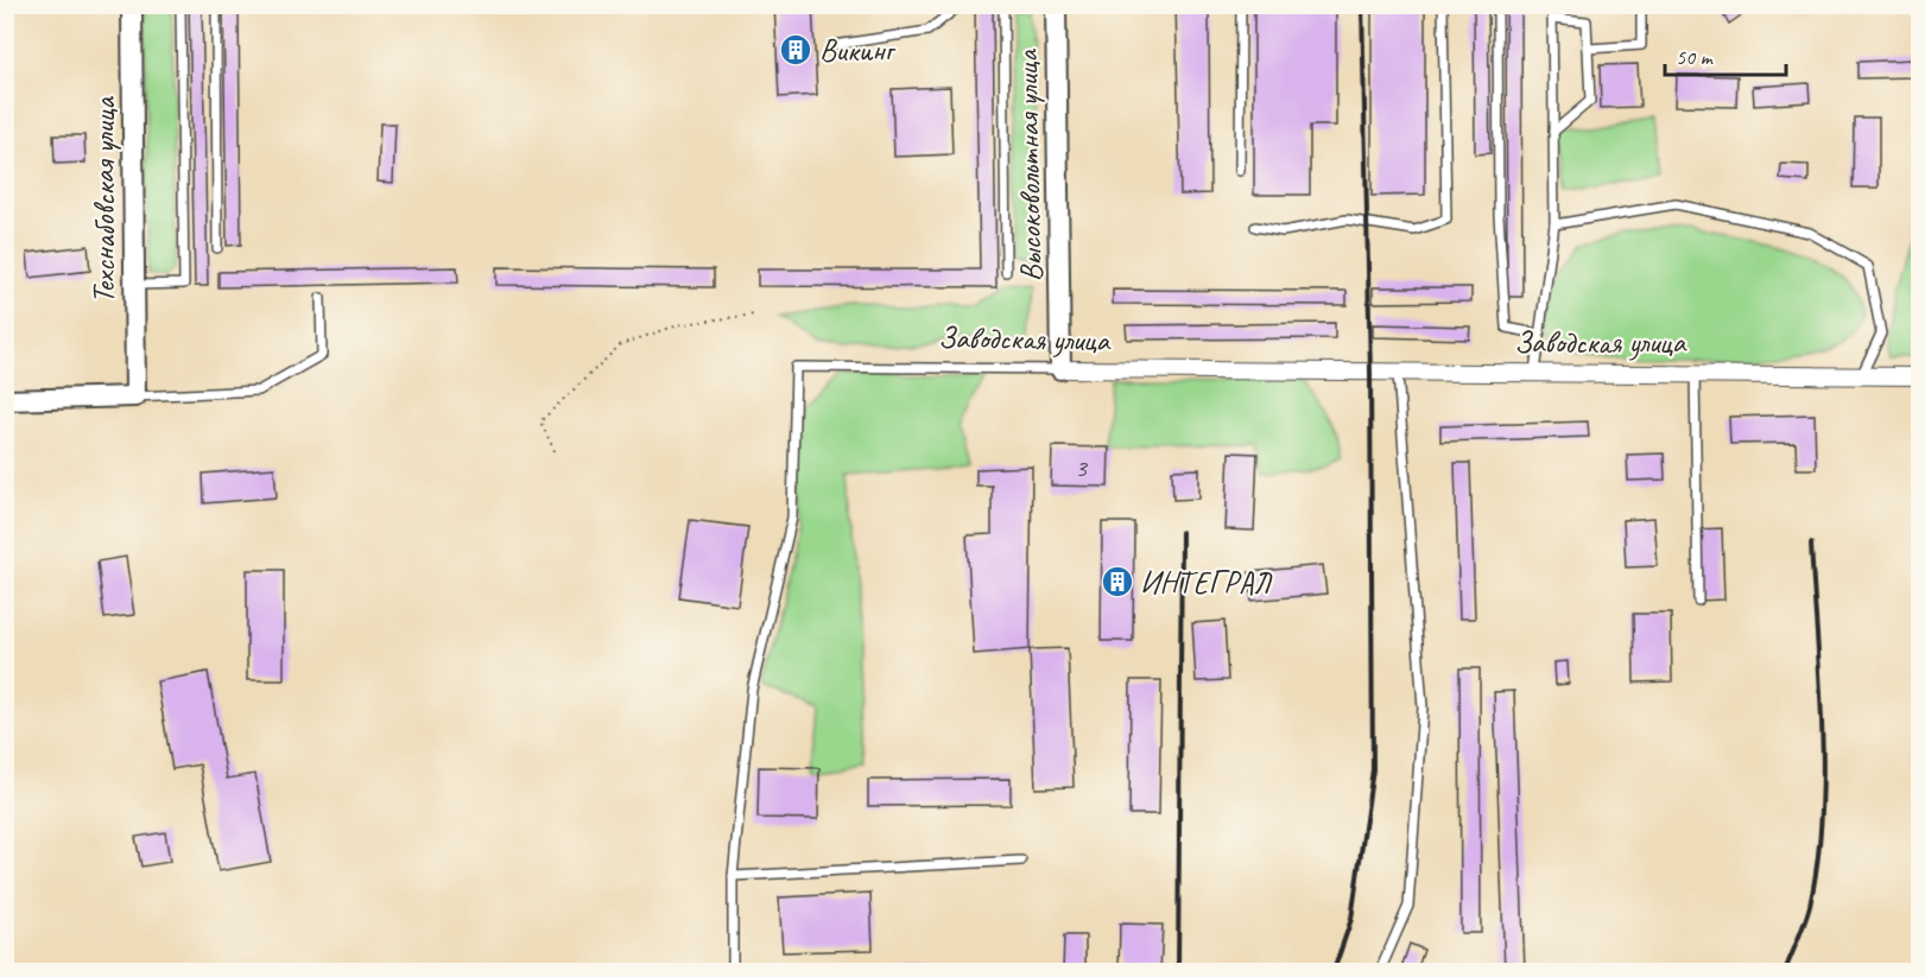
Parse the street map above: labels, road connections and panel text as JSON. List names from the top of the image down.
{
  "streets": {
    "street": ["Высоковольтная улица", "Техснабовская улица", "Заводская улица"]
  },
  "crossings": [
    ["Высоковольтная улица", "Заводская улица"]
  ],
  "places": {
    "building": ["Викинг", "ИНТЕГРАЛ"]
  },
  "house_numbers": ["3"],
  "scale_bar": "50 m"
}
